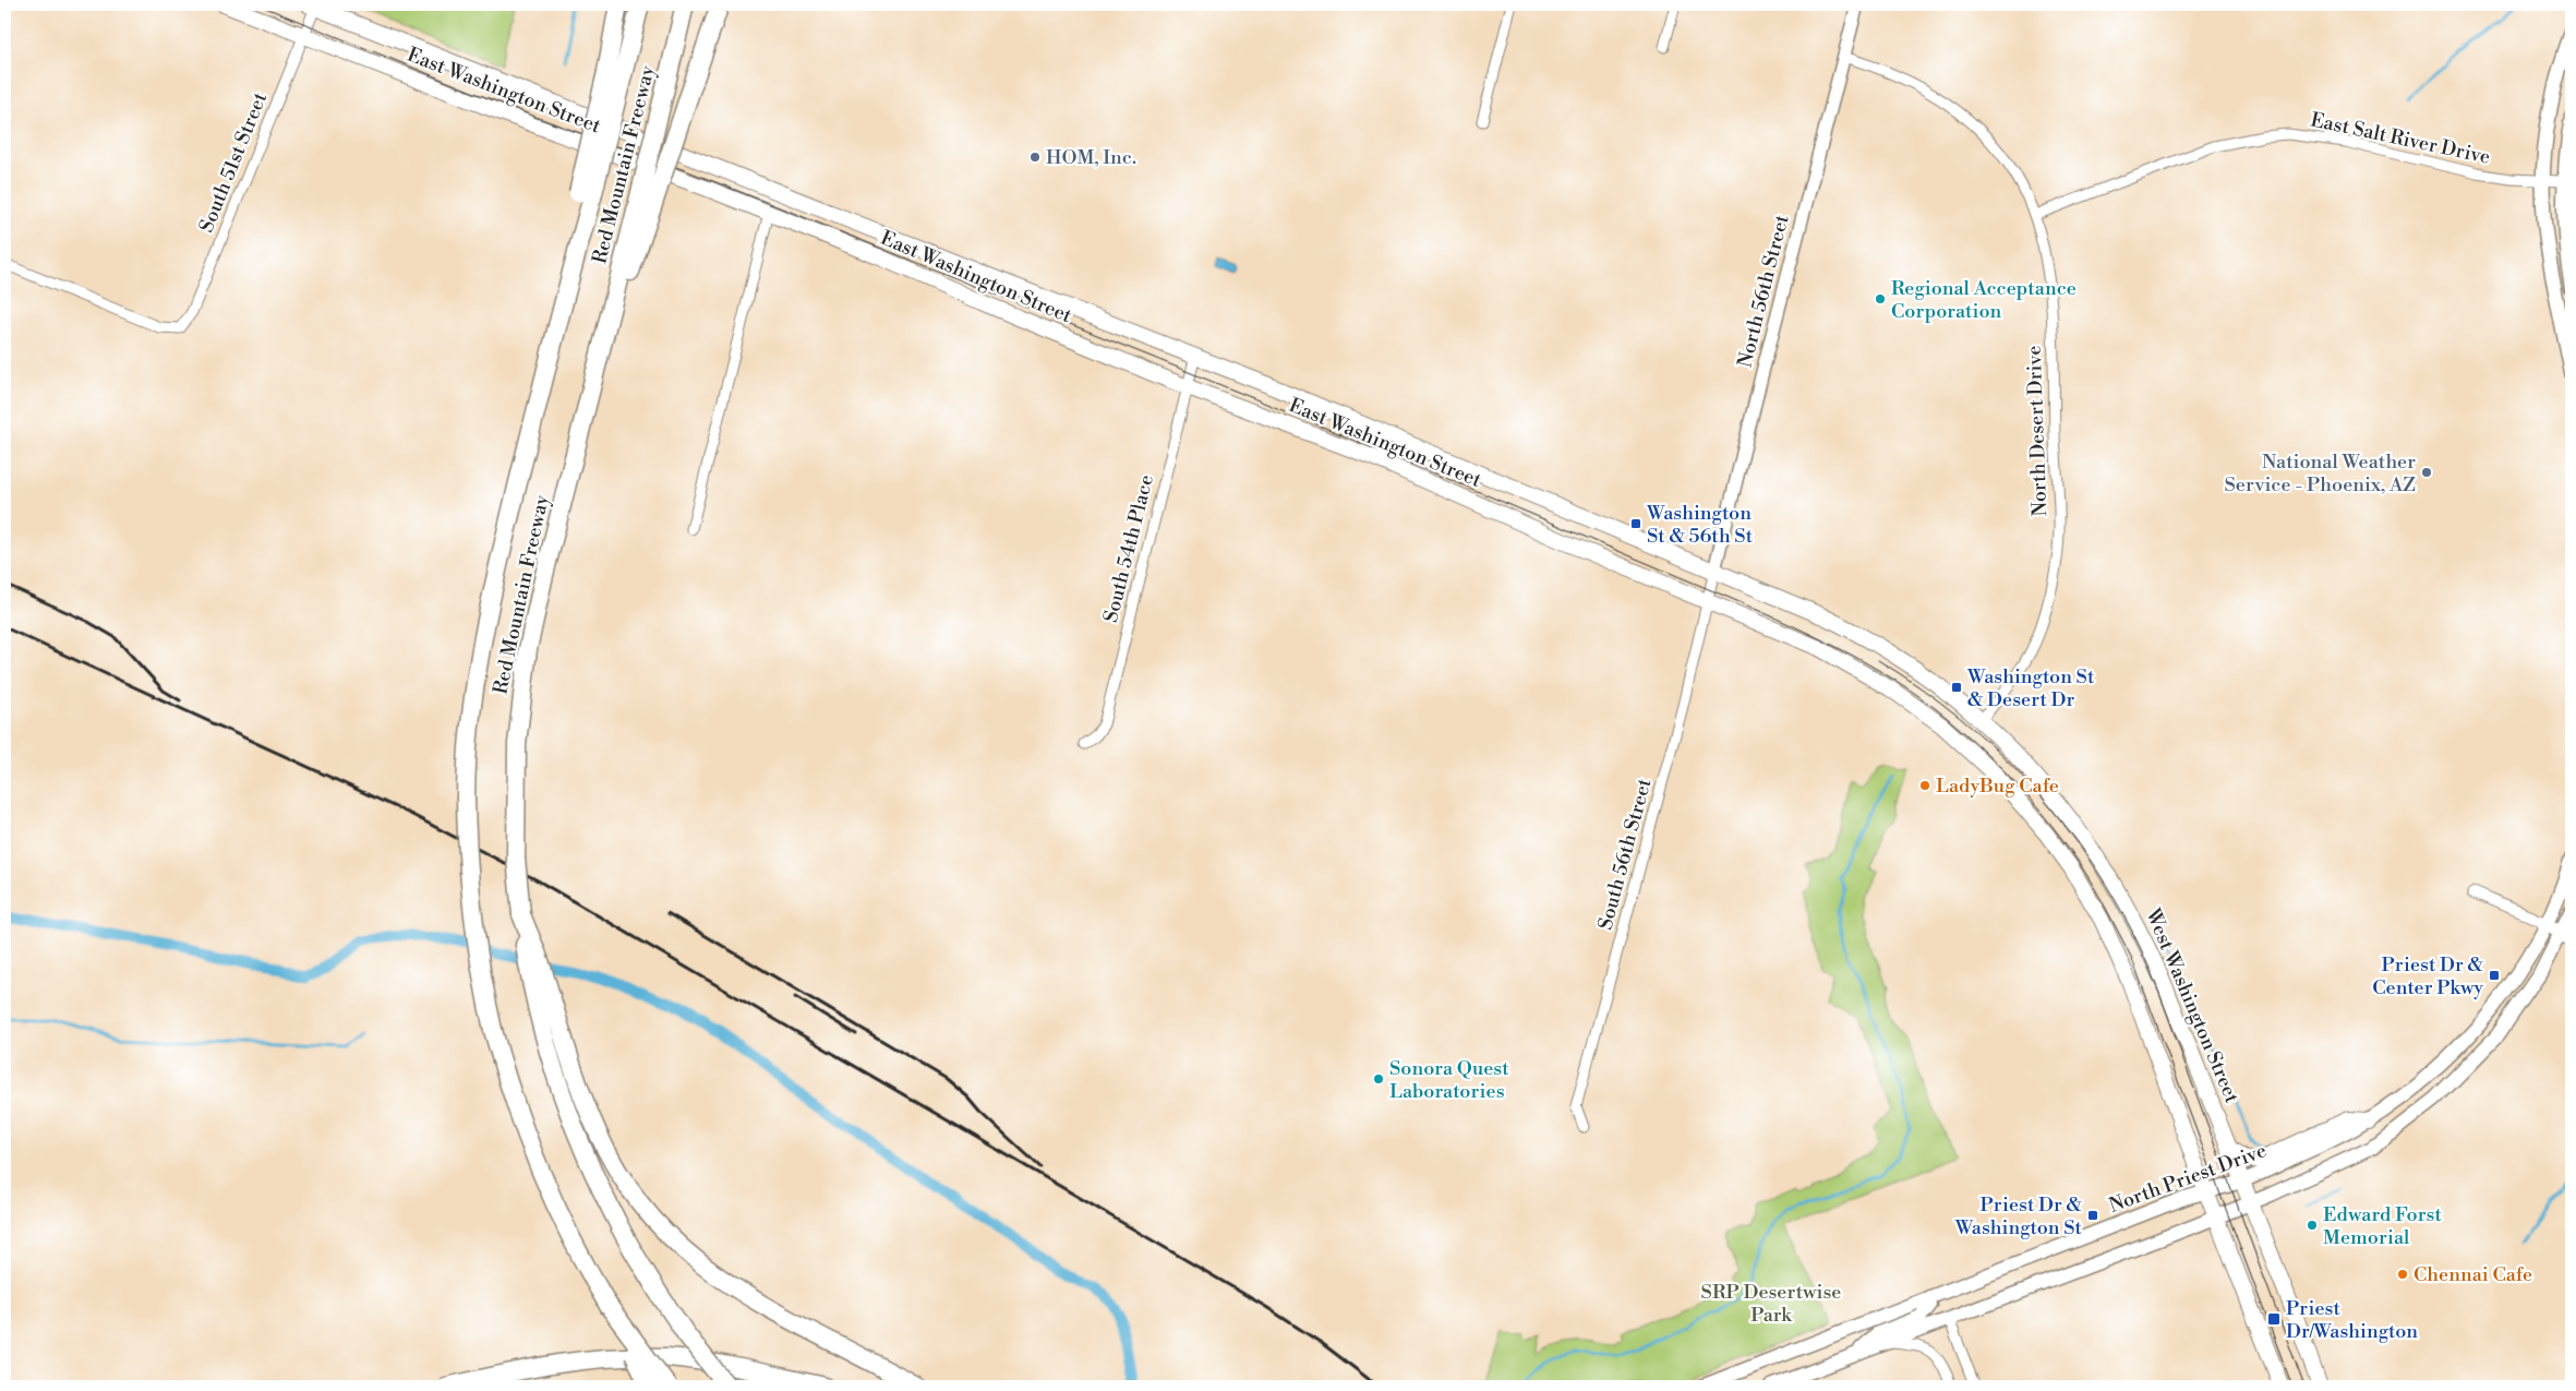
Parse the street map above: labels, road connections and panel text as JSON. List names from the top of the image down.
{
  "streets": {
    "highway": ["Red Mountain Freeway"],
    "main road": ["East Washington Street", "West Washington Street", "North Priest Drive"],
    "street": [
      "East Salt River Drive",
      "South 51st Street",
      "North 56th Street",
      "North Desert Drive",
      "South 54th Place",
      "South 56th Street"
    ]
  },
  "crossings": [
    ["East Washington Street", "South 51st Street"],
    ["East Washington Street", "North 56th Street"],
    ["East Washington Street", "South 54th Place"],
    ["East Washington Street", "South 56th Street"],
    ["East Washington Street", "West Washington Street"],
    ["East Salt River Drive", "North Desert Drive"],
    ["North 56th Street", "North Desert Drive"],
    ["North 56th Street", "South 56th Street"],
    ["North 56th Street", "West Washington Street"],
    ["North Desert Drive", "West Washington Street"],
    ["West Washington Street", "North Priest Drive"]
  ],
  "parks": ["SRP Desertwise Park"],
  "places": {
    "other": [
      "HOM, Inc.",
      "Regional Acceptance Corporation",
      "National Weather Service - Phoenix, AZ",
      "LadyBug Cafe",
      "Sonora Quest Laboratories",
      "Edward Forst Memorial",
      "Chennai Cafe"
    ],
    "transit": [
      "Washington St & 56th St",
      "Washington St & Desert Dr",
      "Priest Dr & Center Pkwy",
      "Priest Dr & Washington St",
      "Priest Dr/Washington"
    ]
  }
}
